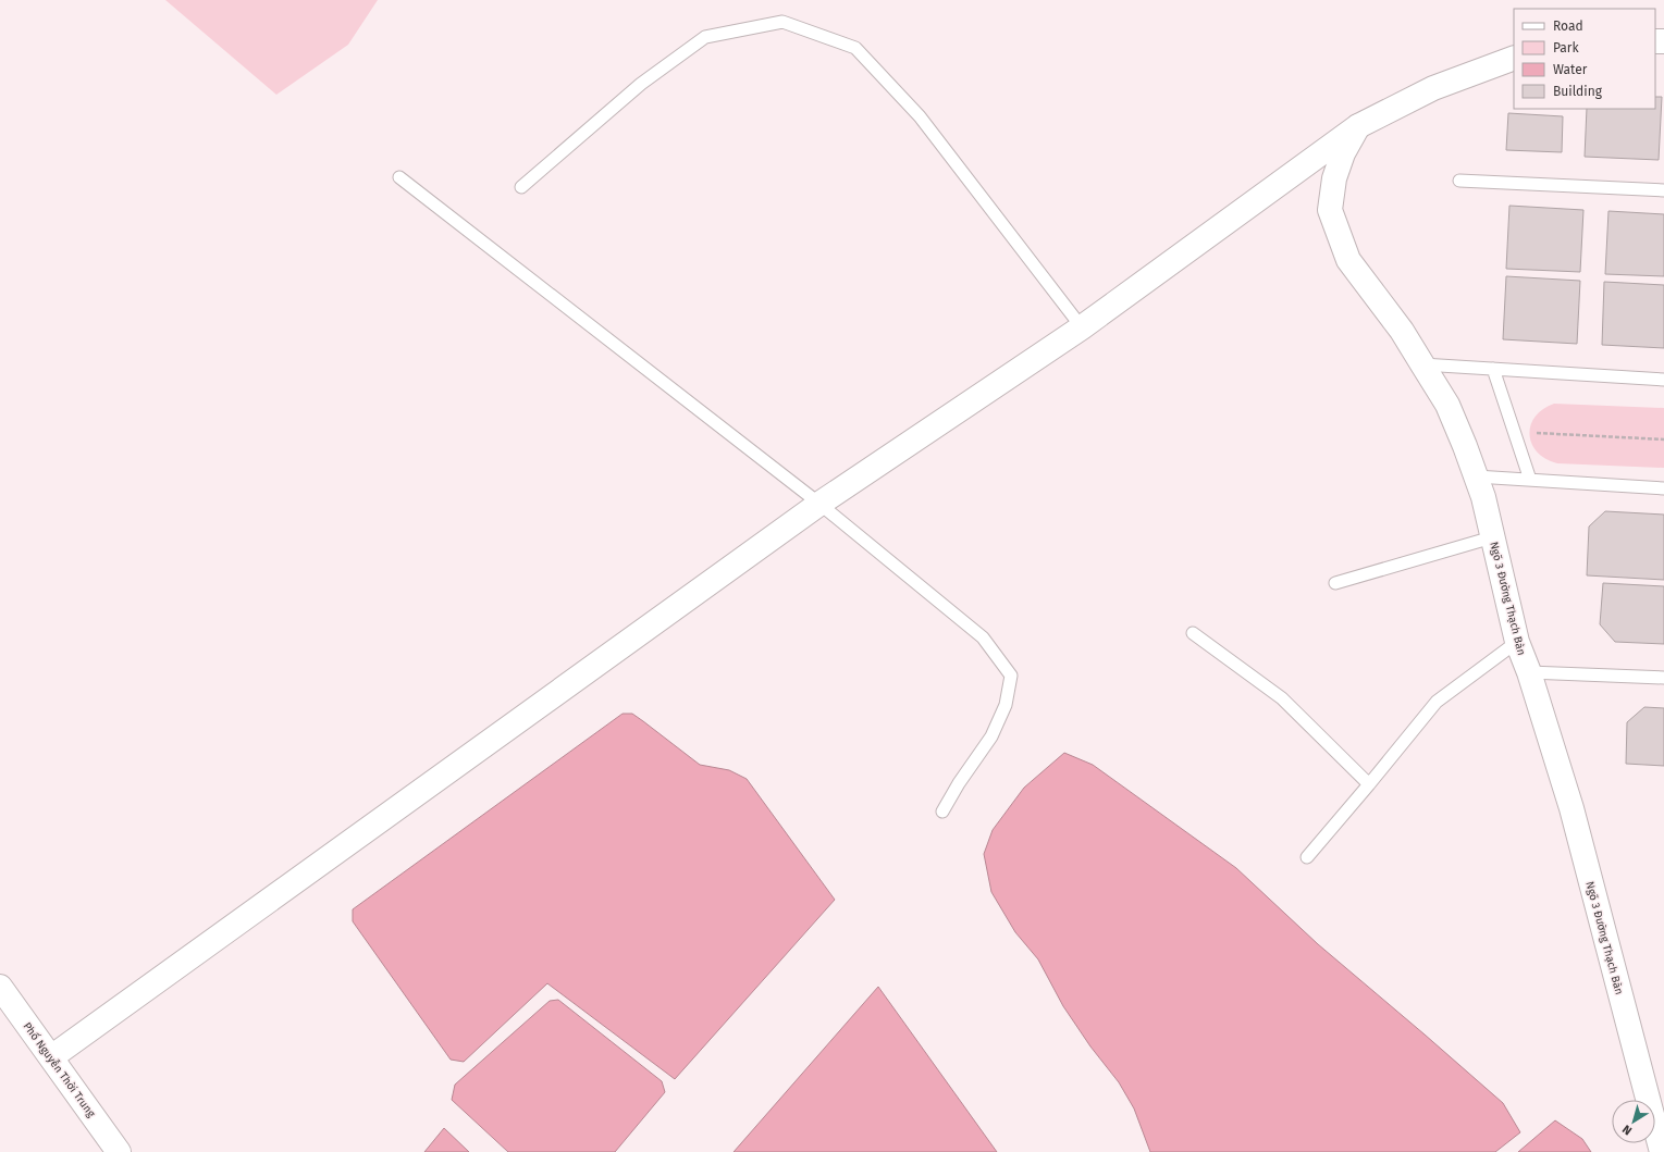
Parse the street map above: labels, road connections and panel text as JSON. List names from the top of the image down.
{
  "streets": {
    "street": ["Ngõ 3 Đường Thạch Bàn", "Phố Nguyễn Thời Trung"]
  },
  "legend": [
    "Road",
    "Park",
    "Water",
    "Building"
  ],
  "north": "bottom left"
}
